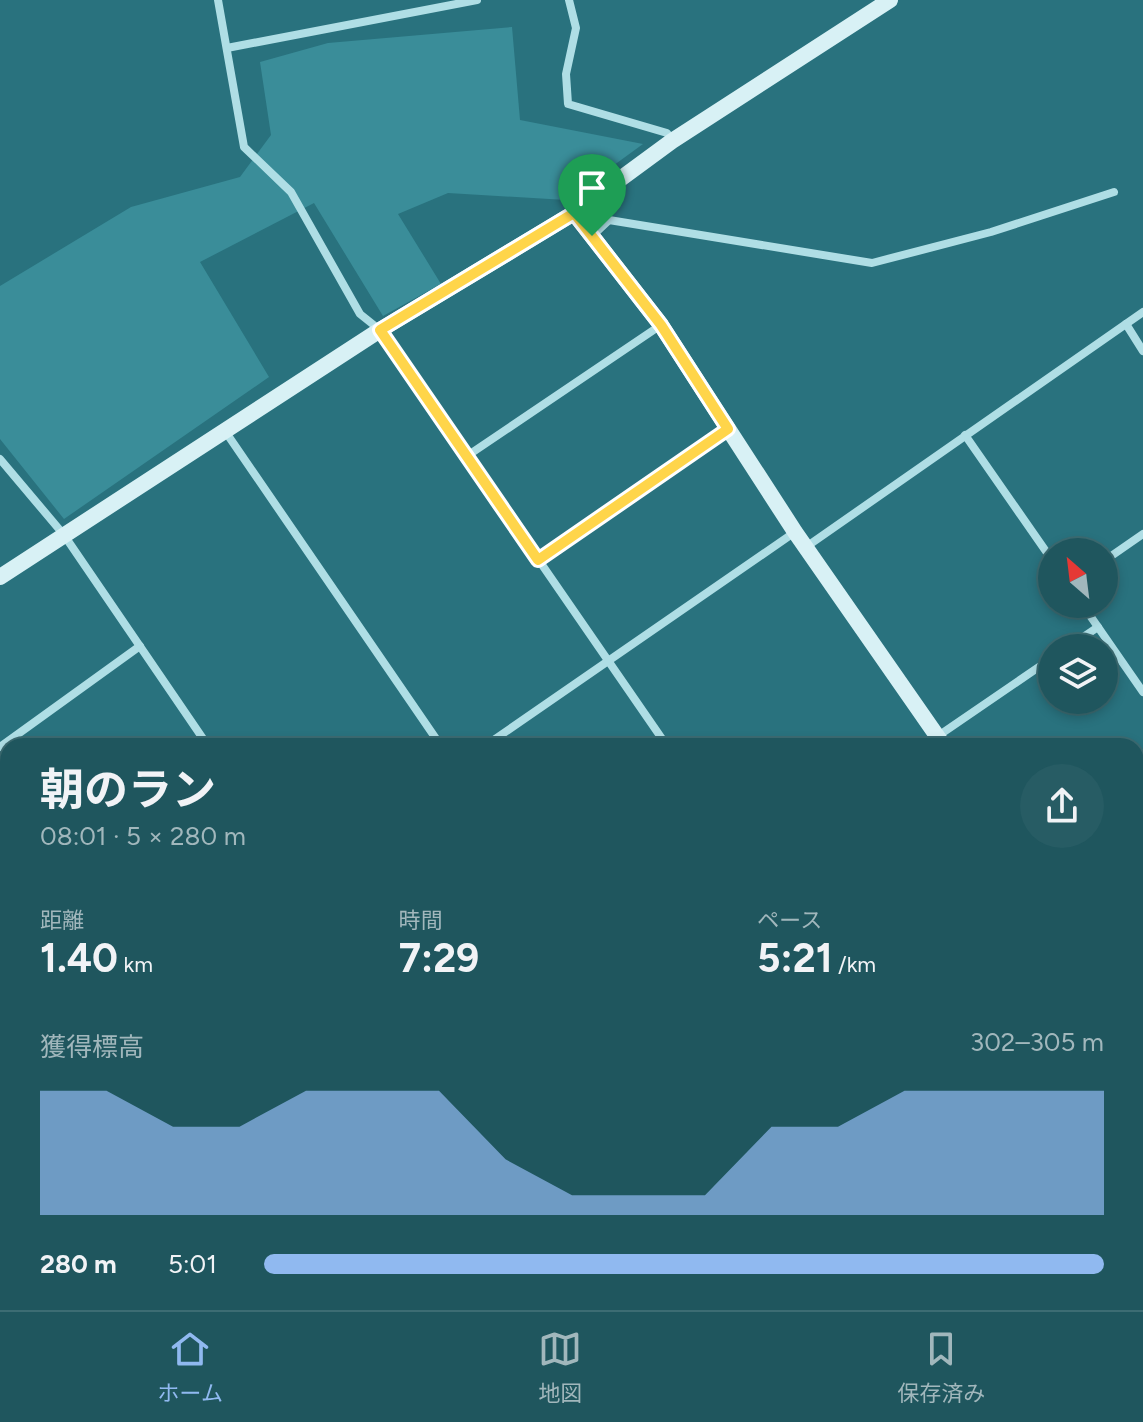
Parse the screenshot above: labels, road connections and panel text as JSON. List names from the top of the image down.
{
  "north": "top left",
  "page": {
    "heading": ["朝のラン", "08:01 · 5 × 280 m"],
    "stats": [
      ["距離", "1.40 km"],
      ["時間", "7:29"],
      ["ペース", "5:21 /km"]
    ],
    "chart": ["獲得標高", "302–305 m"],
    "list": [
      {
        "name": "280 m",
        "note": "5:01"
      }
    ],
    "tabs": ["ホーム", "地図", "保存済み"]
  }
}
